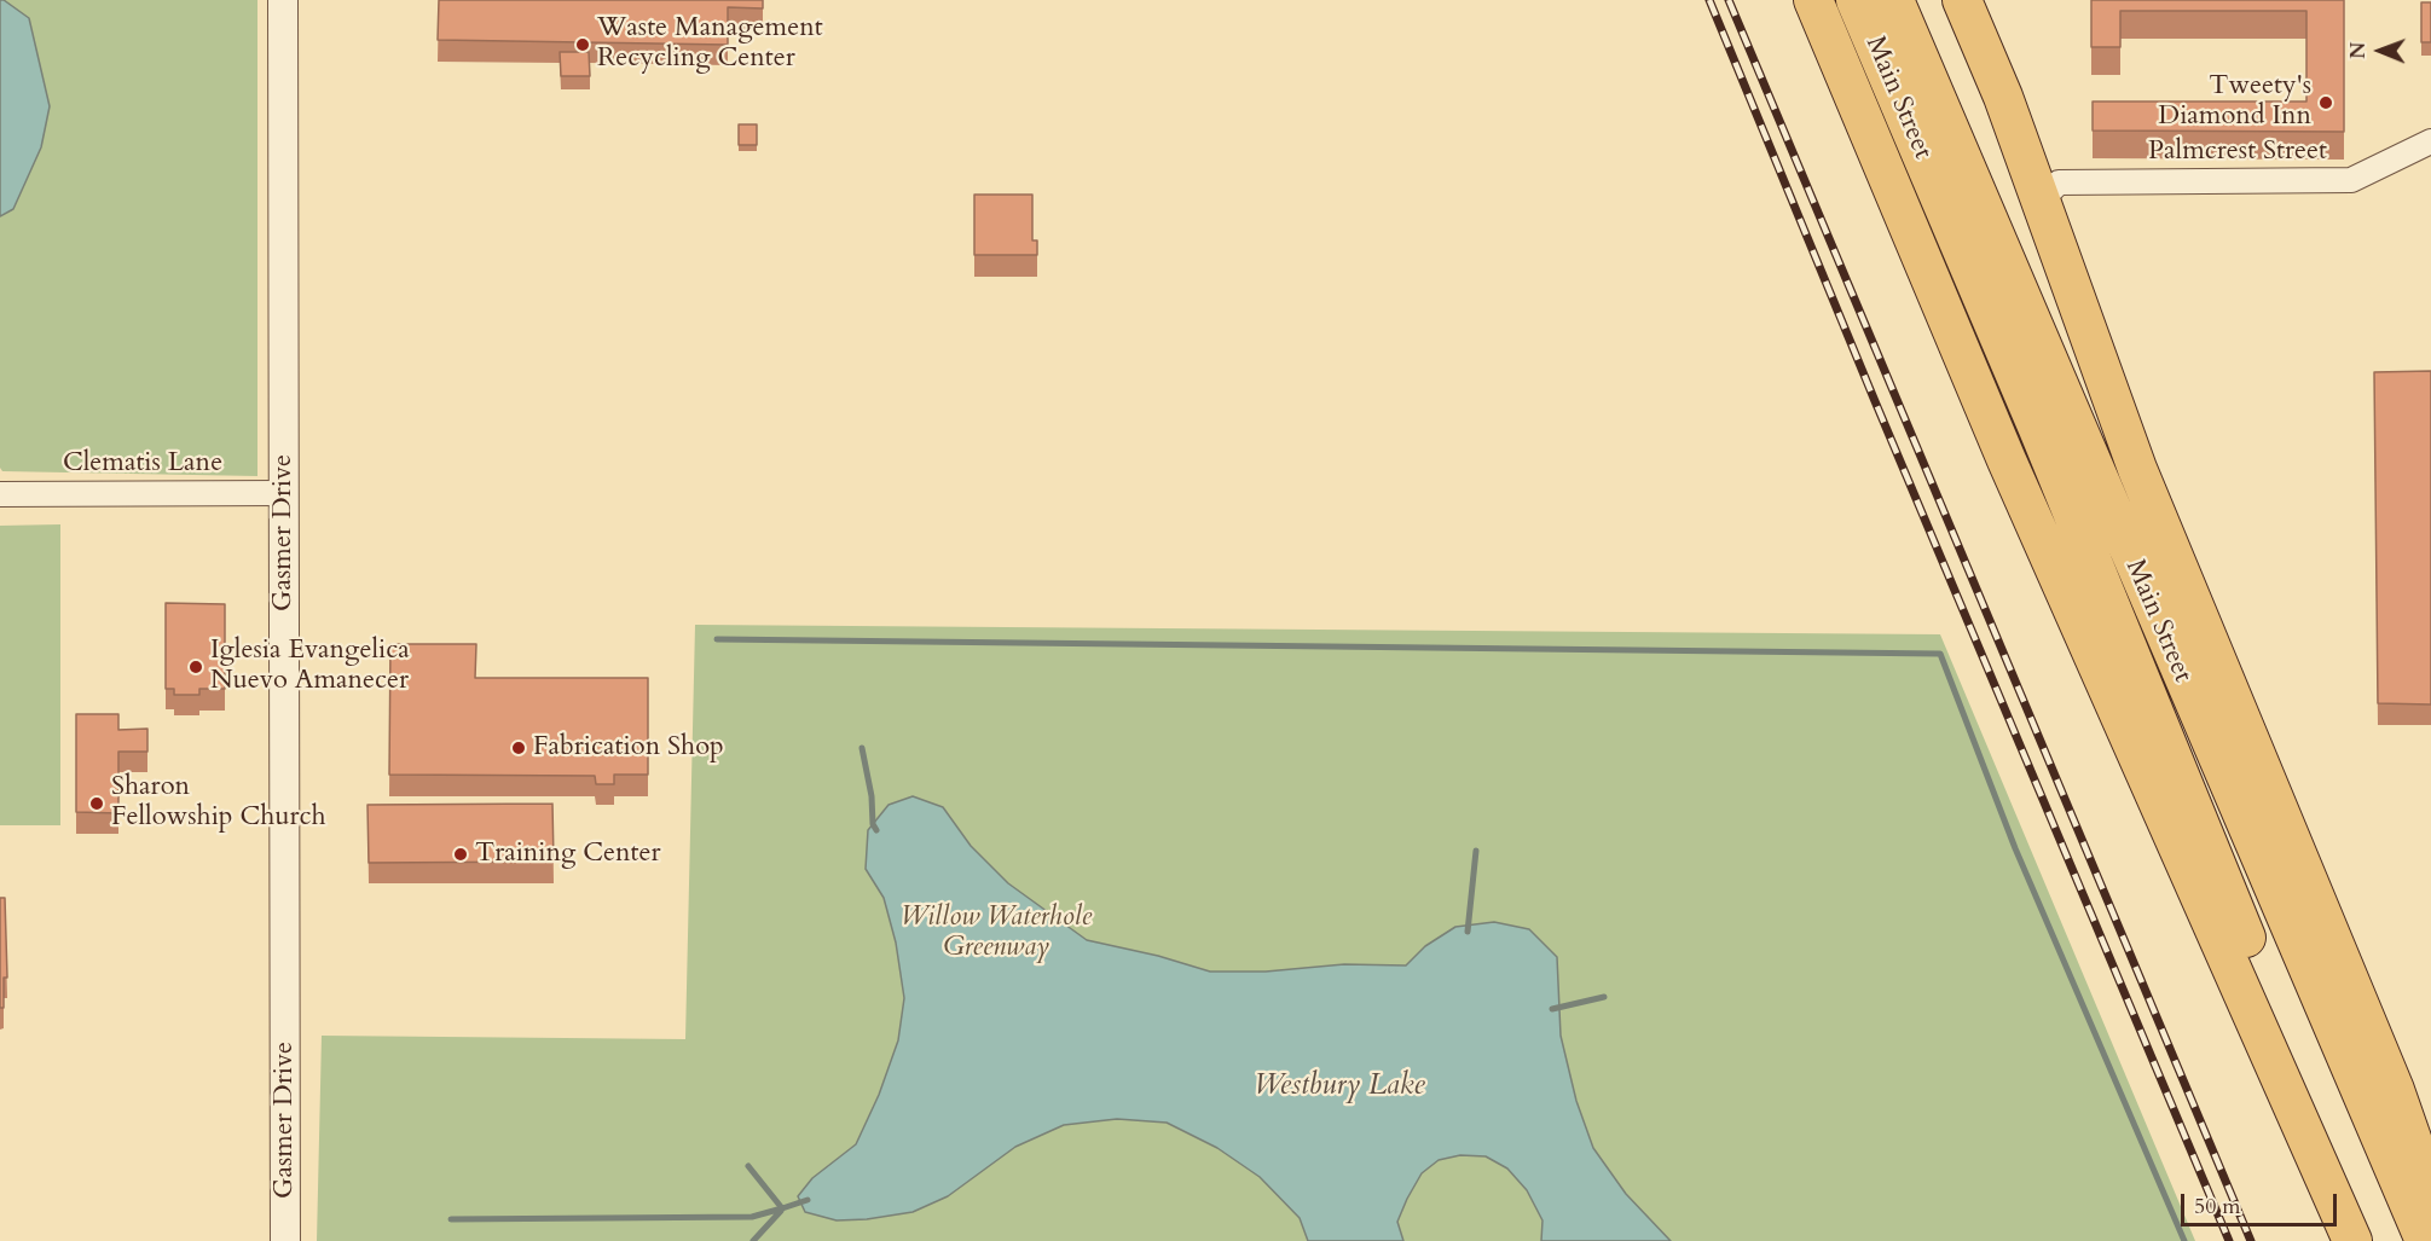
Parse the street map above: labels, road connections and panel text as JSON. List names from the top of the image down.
{
  "streets": {
    "highway": ["Main Street"],
    "street": ["Palmcrest Street", "Clematis Lane", "Gasmer Drive"]
  },
  "crossings": [
    ["Clematis Lane", "Gasmer Drive"]
  ],
  "water": ["Westbury Lake"],
  "parks": ["Willow Waterhole Greenway"],
  "places": [
    "Waste Management Recycling Center",
    "Tweety's Diamond Inn",
    "Iglesia Evangelica Nuevo Amanecer",
    "Fabrication Shop",
    "Sharon Fellowship Church",
    "Training Center"
  ],
  "scale_bar": "50 m",
  "north": "left"
}
